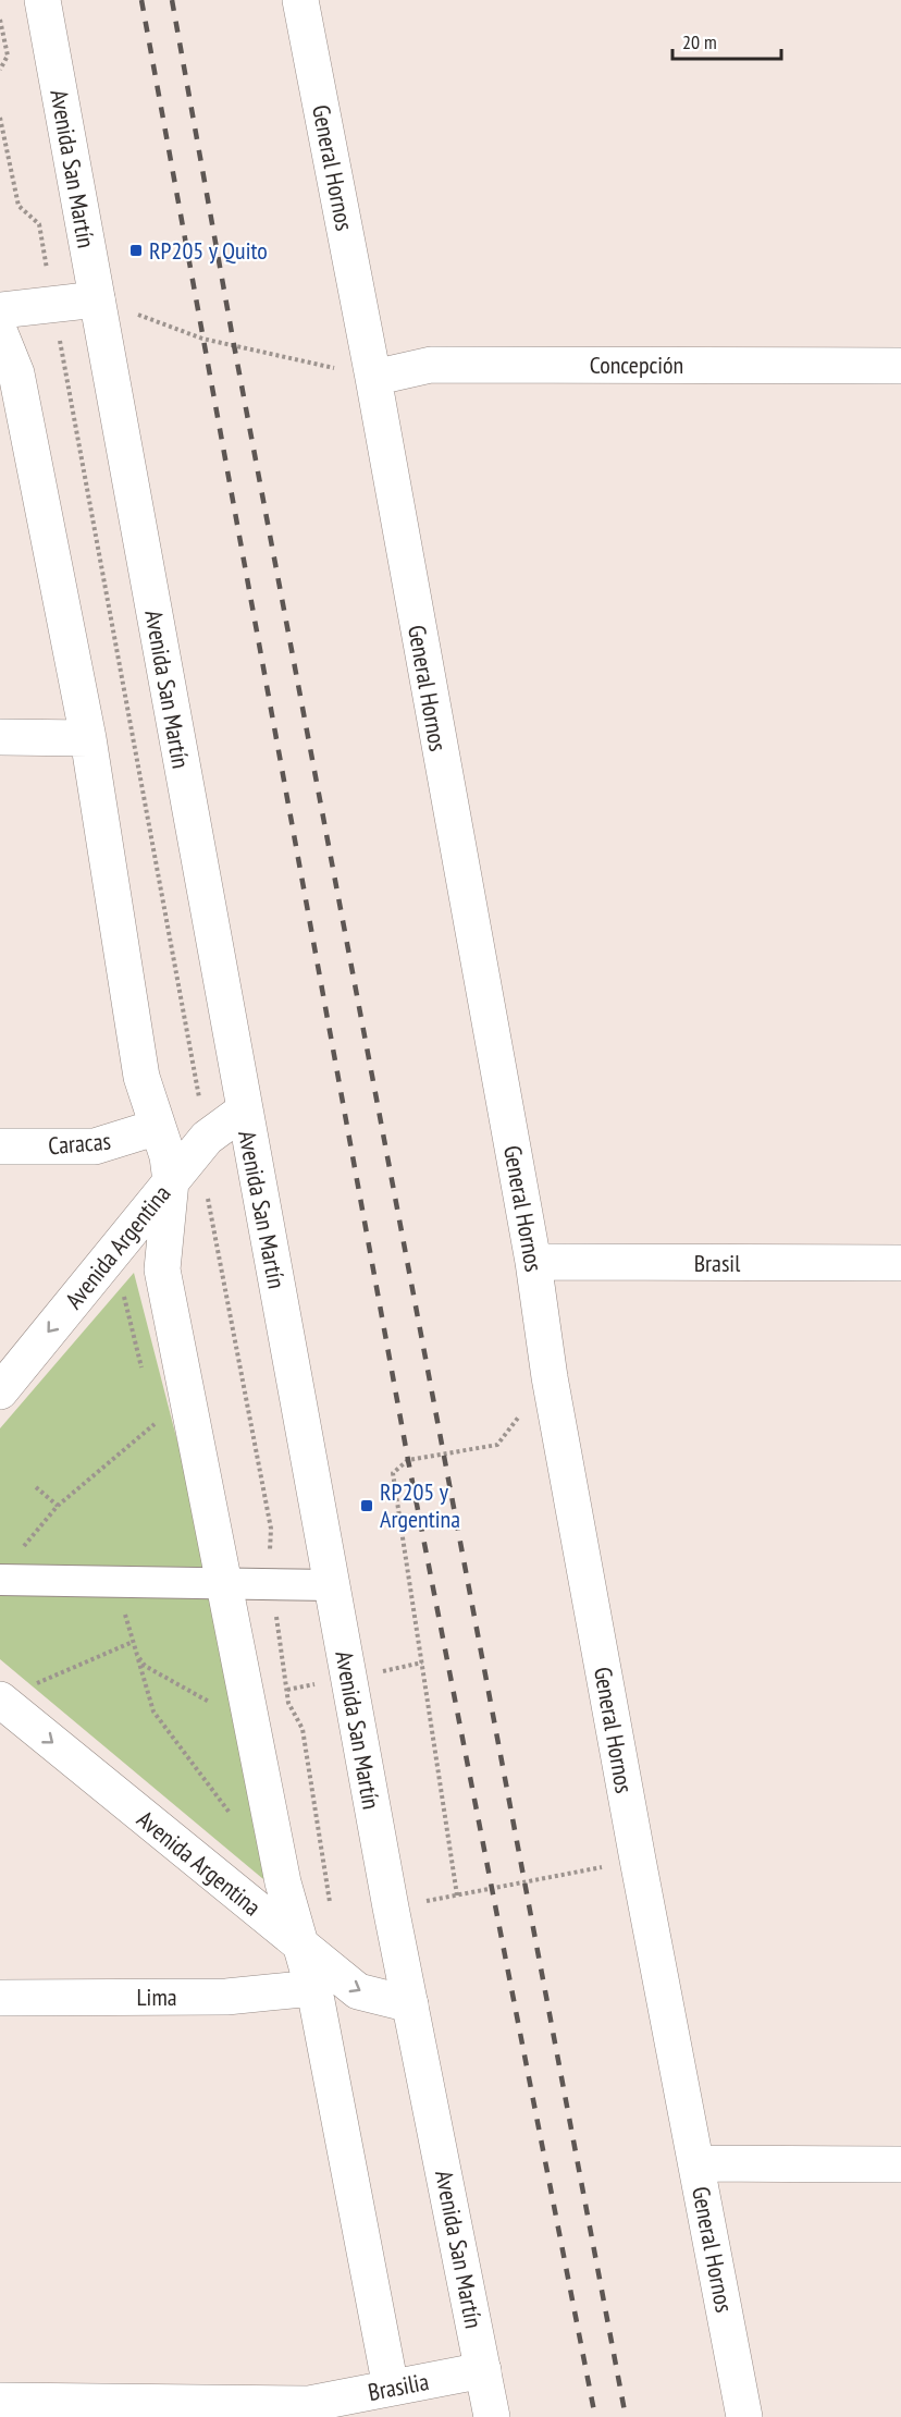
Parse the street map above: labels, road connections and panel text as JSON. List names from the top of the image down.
{
  "streets": {
    "street": [
      "General Hornos",
      "Avenida San Martín",
      "Concepción",
      "Caracas",
      "Avenida Argentina",
      "Brasil",
      "Lima",
      "Brasilia"
    ]
  },
  "crossings": [
    ["General Hornos", "Concepción"],
    ["General Hornos", "Brasil"],
    ["Avenida San Martín", "Avenida Argentina"],
    ["Avenida San Martín", "Brasilia"]
  ],
  "places": {
    "transit": ["RP205 y Quito", "RP205 y Argentina"]
  },
  "scale_bar": "20 m"
}
